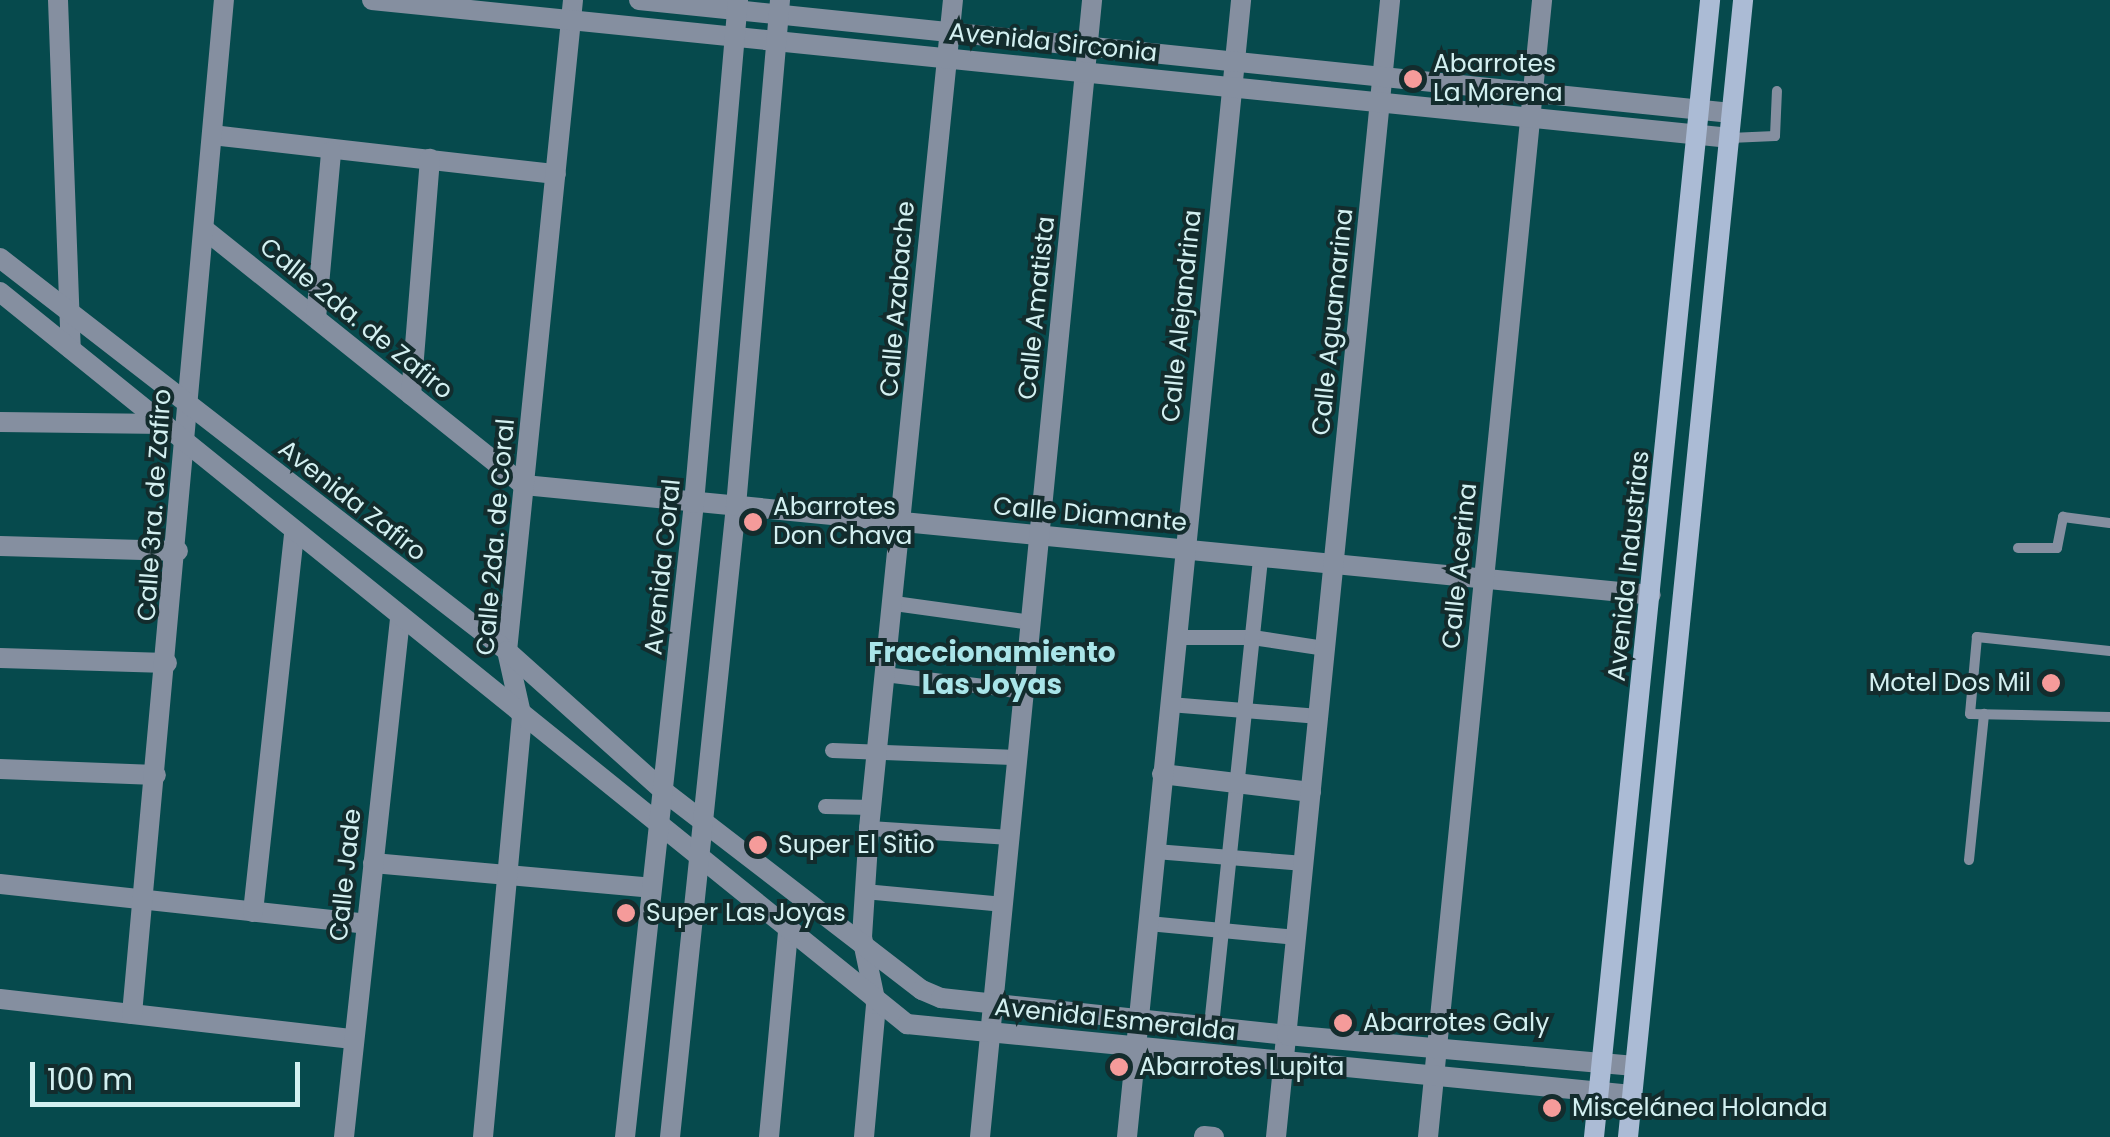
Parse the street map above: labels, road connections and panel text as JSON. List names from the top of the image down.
{
  "streets": {
    "main road": ["Avenida Industrias"],
    "street": [
      "Avenida Sirconia",
      "Calle Azabache",
      "Calle Amatista",
      "Calle Alejandrina",
      "Calle 2da. de Zafiro",
      "Calle Aguamarina",
      "Avenida Zafiro",
      "Calle 3ra. de Zafiro",
      "Calle Diamante",
      "Calle 2da. de Coral",
      "Calle Acerina",
      "Avenida Coral",
      "Calle Jade",
      "Avenida Esmeralda"
    ]
  },
  "crossings": [
    ["Avenida Sirconia", "Calle Azabache"],
    ["Avenida Sirconia", "Calle Amatista"],
    ["Avenida Sirconia", "Calle Alejandrina"],
    ["Avenida Sirconia", "Calle Aguamarina"],
    ["Avenida Sirconia", "Calle 2da. de Coral"],
    ["Avenida Sirconia", "Calle Acerina"],
    ["Avenida Sirconia", "Avenida Industrias"],
    ["Avenida Sirconia", "Avenida Coral"],
    ["Calle Azabache", "Calle Diamante"],
    ["Calle Azabache", "Avenida Esmeralda"],
    ["Calle Amatista", "Calle Diamante"],
    ["Calle Amatista", "Avenida Esmeralda"],
    ["Calle Alejandrina", "Calle Diamante"],
    ["Calle Alejandrina", "Avenida Esmeralda"],
    ["Calle 2da. de Zafiro", "Calle 3ra. de Zafiro"],
    ["Calle 2da. de Zafiro", "Calle Diamante"],
    ["Calle 2da. de Zafiro", "Calle 2da. de Coral"],
    ["Calle Aguamarina", "Calle Diamante"],
    ["Calle Aguamarina", "Avenida Esmeralda"],
    ["Avenida Zafiro", "Calle 3ra. de Zafiro"],
    ["Avenida Zafiro", "Calle 2da. de Coral"],
    ["Avenida Zafiro", "Avenida Coral"],
    ["Avenida Zafiro", "Avenida Esmeralda"],
    ["Calle Diamante", "Calle 2da. de Coral"],
    ["Calle Diamante", "Calle Acerina"],
    ["Calle Diamante", "Avenida Industrias"],
    ["Calle Diamante", "Avenida Coral"],
    ["Calle Acerina", "Avenida Esmeralda"],
    ["Avenida Industrias", "Avenida Esmeralda"],
    ["Avenida Coral", "Avenida Esmeralda"]
  ],
  "districts": ["Fraccionamiento Las Joyas"],
  "places": [
    "Abarrotes La Morena",
    "Abarrotes Don Chava",
    "Motel Dos Mil",
    "Super El Sitio",
    "Super Las Joyas",
    "Abarrotes Galy",
    "Abarrotes Lupita",
    "Miscelánea Holanda"
  ],
  "scale_bar": "100 m"
}
